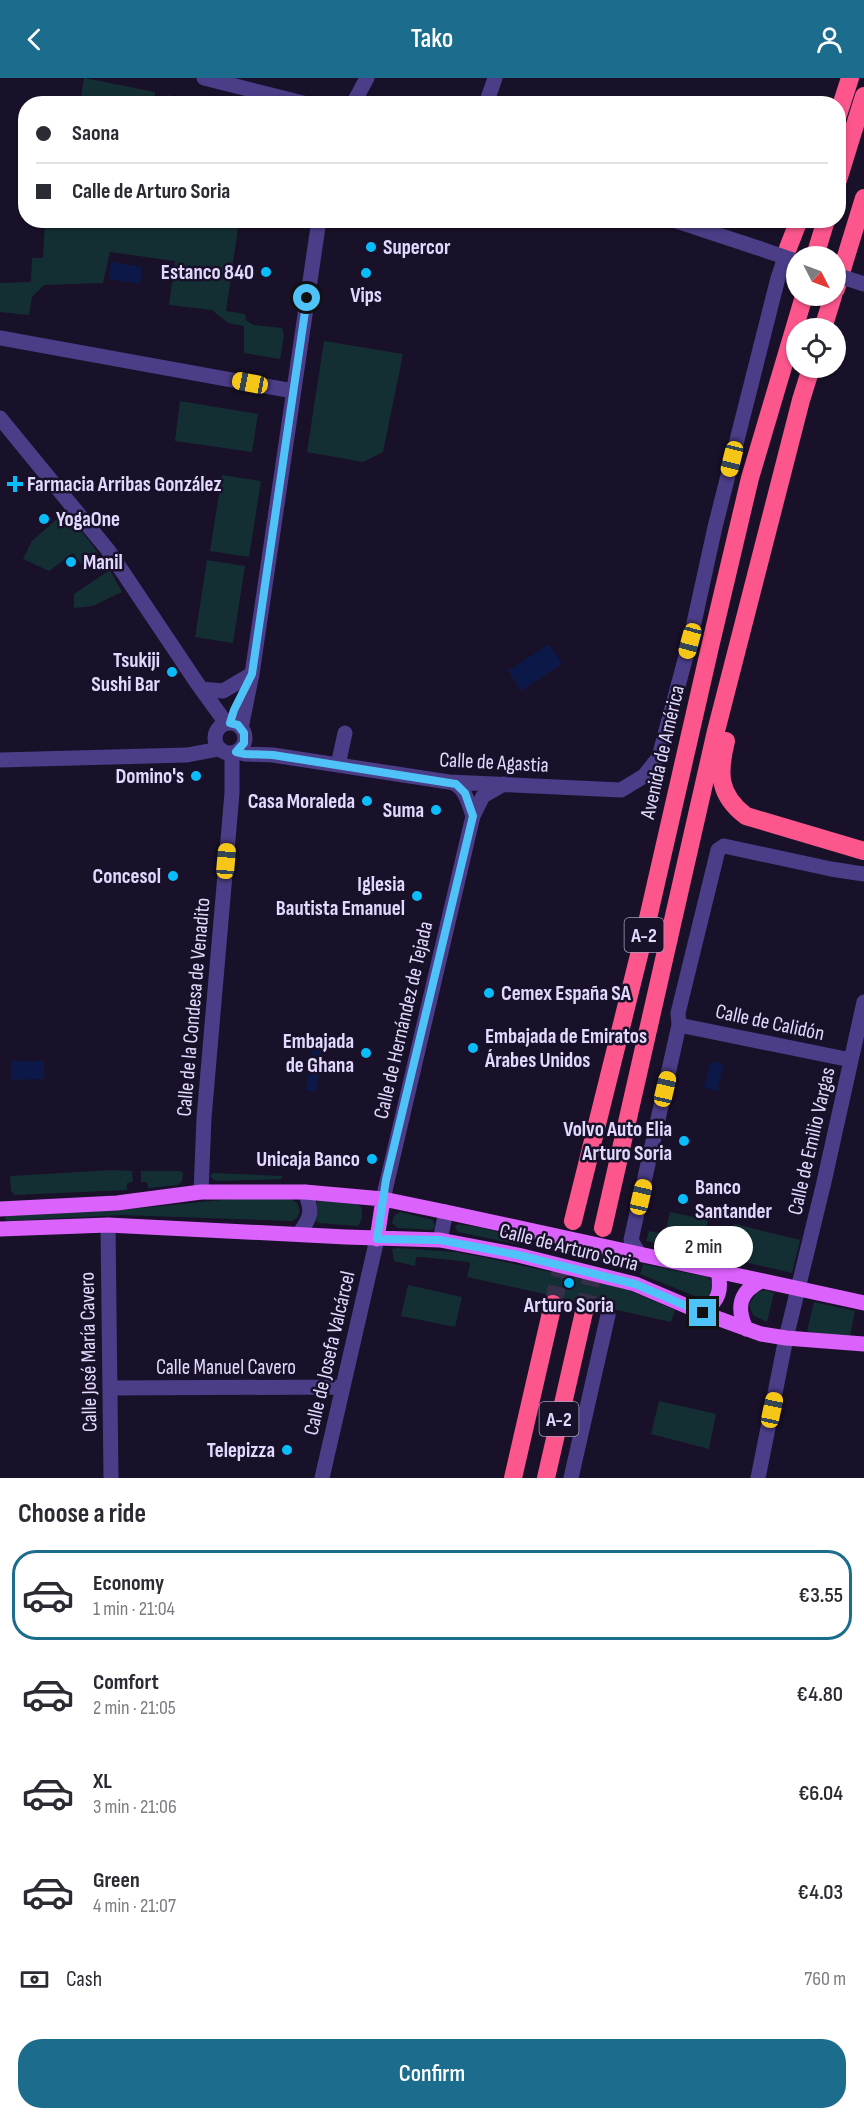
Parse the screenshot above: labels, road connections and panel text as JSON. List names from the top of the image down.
{
  "streets": {
    "highway": ["Avenida de América", "A-2"],
    "main road": ["Calle de Arturo Soria"],
    "street": [
      "Calle de Agastia",
      "Calle de la Condesa de Venadito",
      "Calle de Hernández de Tejada",
      "Calle de Calidón",
      "Calle de Emilio Vargas",
      "Calle José María Cavero",
      "Calle de Josefa Valcárcel",
      "Calle Manuel Cavero"
    ]
  },
  "crossings": [
    ["Avenida de América", "Calle de Agastia"],
    ["Calle de Agastia", "Calle de la Condesa de Venadito"],
    ["Calle de Agastia", "Calle de Hernández de Tejada"],
    ["Calle de la Condesa de Venadito", "Calle de Arturo Soria"],
    ["Calle de Hernández de Tejada", "Calle de Arturo Soria"],
    ["Calle de Calidón", "Calle de Emilio Vargas"],
    ["Calle de Emilio Vargas", "Calle de Arturo Soria"],
    ["Calle de Arturo Soria", "Calle José María Cavero"],
    ["Calle de Arturo Soria", "Calle de Josefa Valcárcel"],
    ["Calle José María Cavero", "Calle Manuel Cavero"],
    ["Calle de Josefa Valcárcel", "Calle Manuel Cavero"]
  ],
  "places": {
    "other": [
      "Supercor",
      "Estanco 840",
      "Vips",
      "YogaOne",
      "Manil",
      "Tsukiji Sushi Bar",
      "Domino's",
      "Casa Moraleda",
      "Suma",
      "Concesol",
      "Iglesia Bautista Emanuel",
      "Cemex España SA",
      "Embajada de Emiratos Árabes Unidos",
      "Embajada de Ghana",
      "Volvo Auto Elia Arturo Soria",
      "Unicaja Banco",
      "Banco Santander",
      "Arturo Soria",
      "Telepizza"
    ],
    "health": ["Farmacia Arribas González"]
  },
  "north": "bottom right",
  "page": {
    "header": "Tako",
    "banner": ["Saona", "Calle de Arturo Soria"],
    "bubble": "2 min",
    "heading": "Choose a ride",
    "list": [
      {
        "name": "Economy",
        "note": "1 min · 21:04",
        "value": "€3.55"
      },
      {
        "name": "Comfort",
        "note": "2 min · 21:05",
        "value": "€4.80"
      },
      {
        "name": "XL",
        "note": "3 min · 21:06",
        "value": "€6.04"
      },
      {
        "name": "Green",
        "note": "4 min · 21:07",
        "value": "€4.03"
      }
    ],
    "pay": ["Cash", "760 m"],
    "buttons": "Confirm"
  }
}
